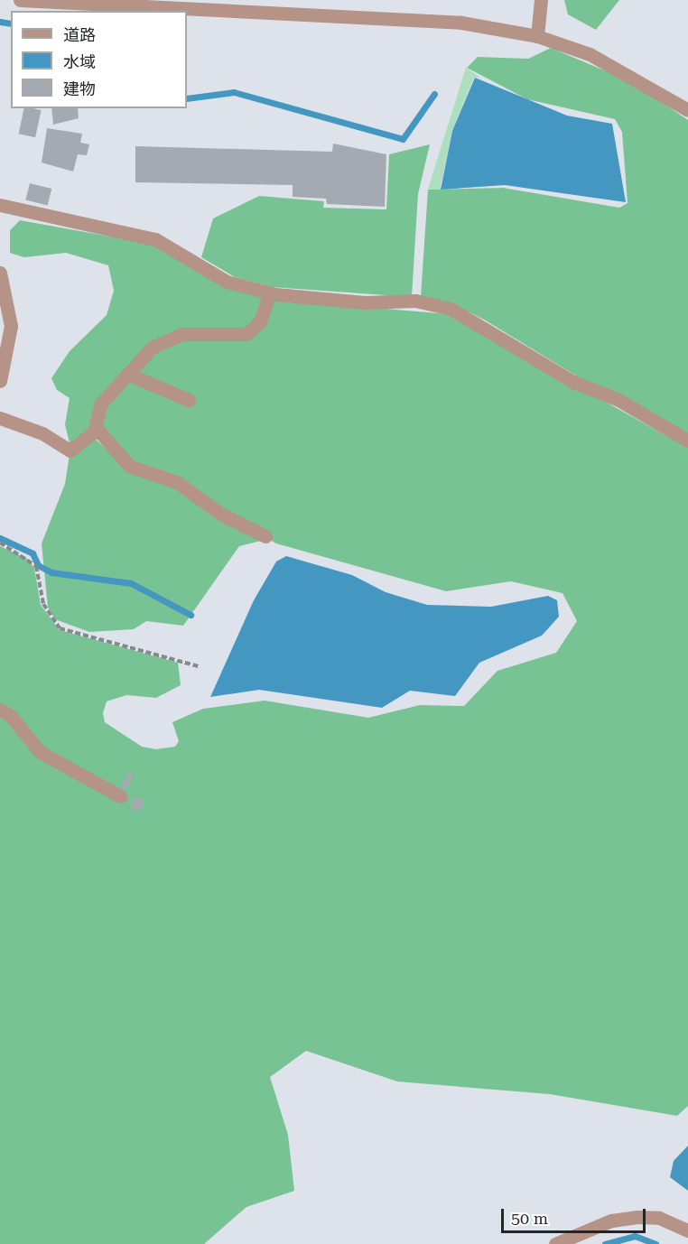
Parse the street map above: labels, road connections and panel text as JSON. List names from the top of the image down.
{
  "legend": ["道路", "水域", "建物"],
  "scale_bar": "50 m"
}
